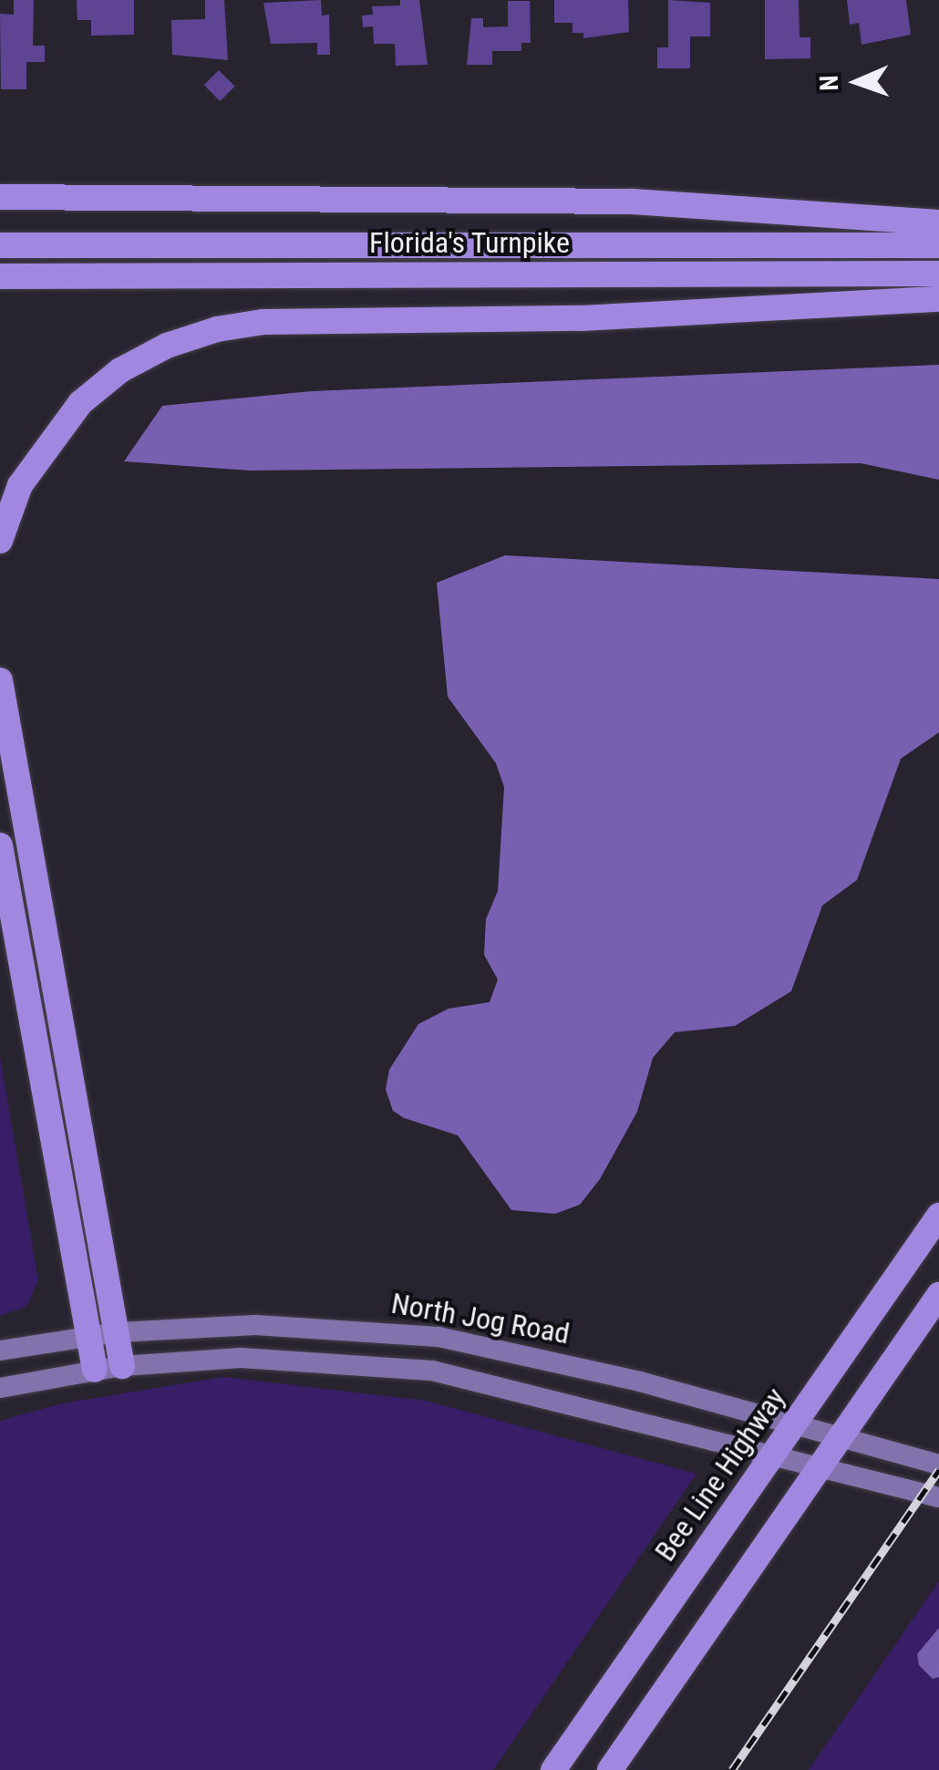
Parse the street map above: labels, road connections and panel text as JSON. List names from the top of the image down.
{
  "streets": {
    "highway": ["Florida's Turnpike", "Bee Line Highway"],
    "main road": ["North Jog Road"]
  },
  "crossings": [
    ["North Jog Road", "Bee Line Highway"]
  ],
  "north": "left"
}
